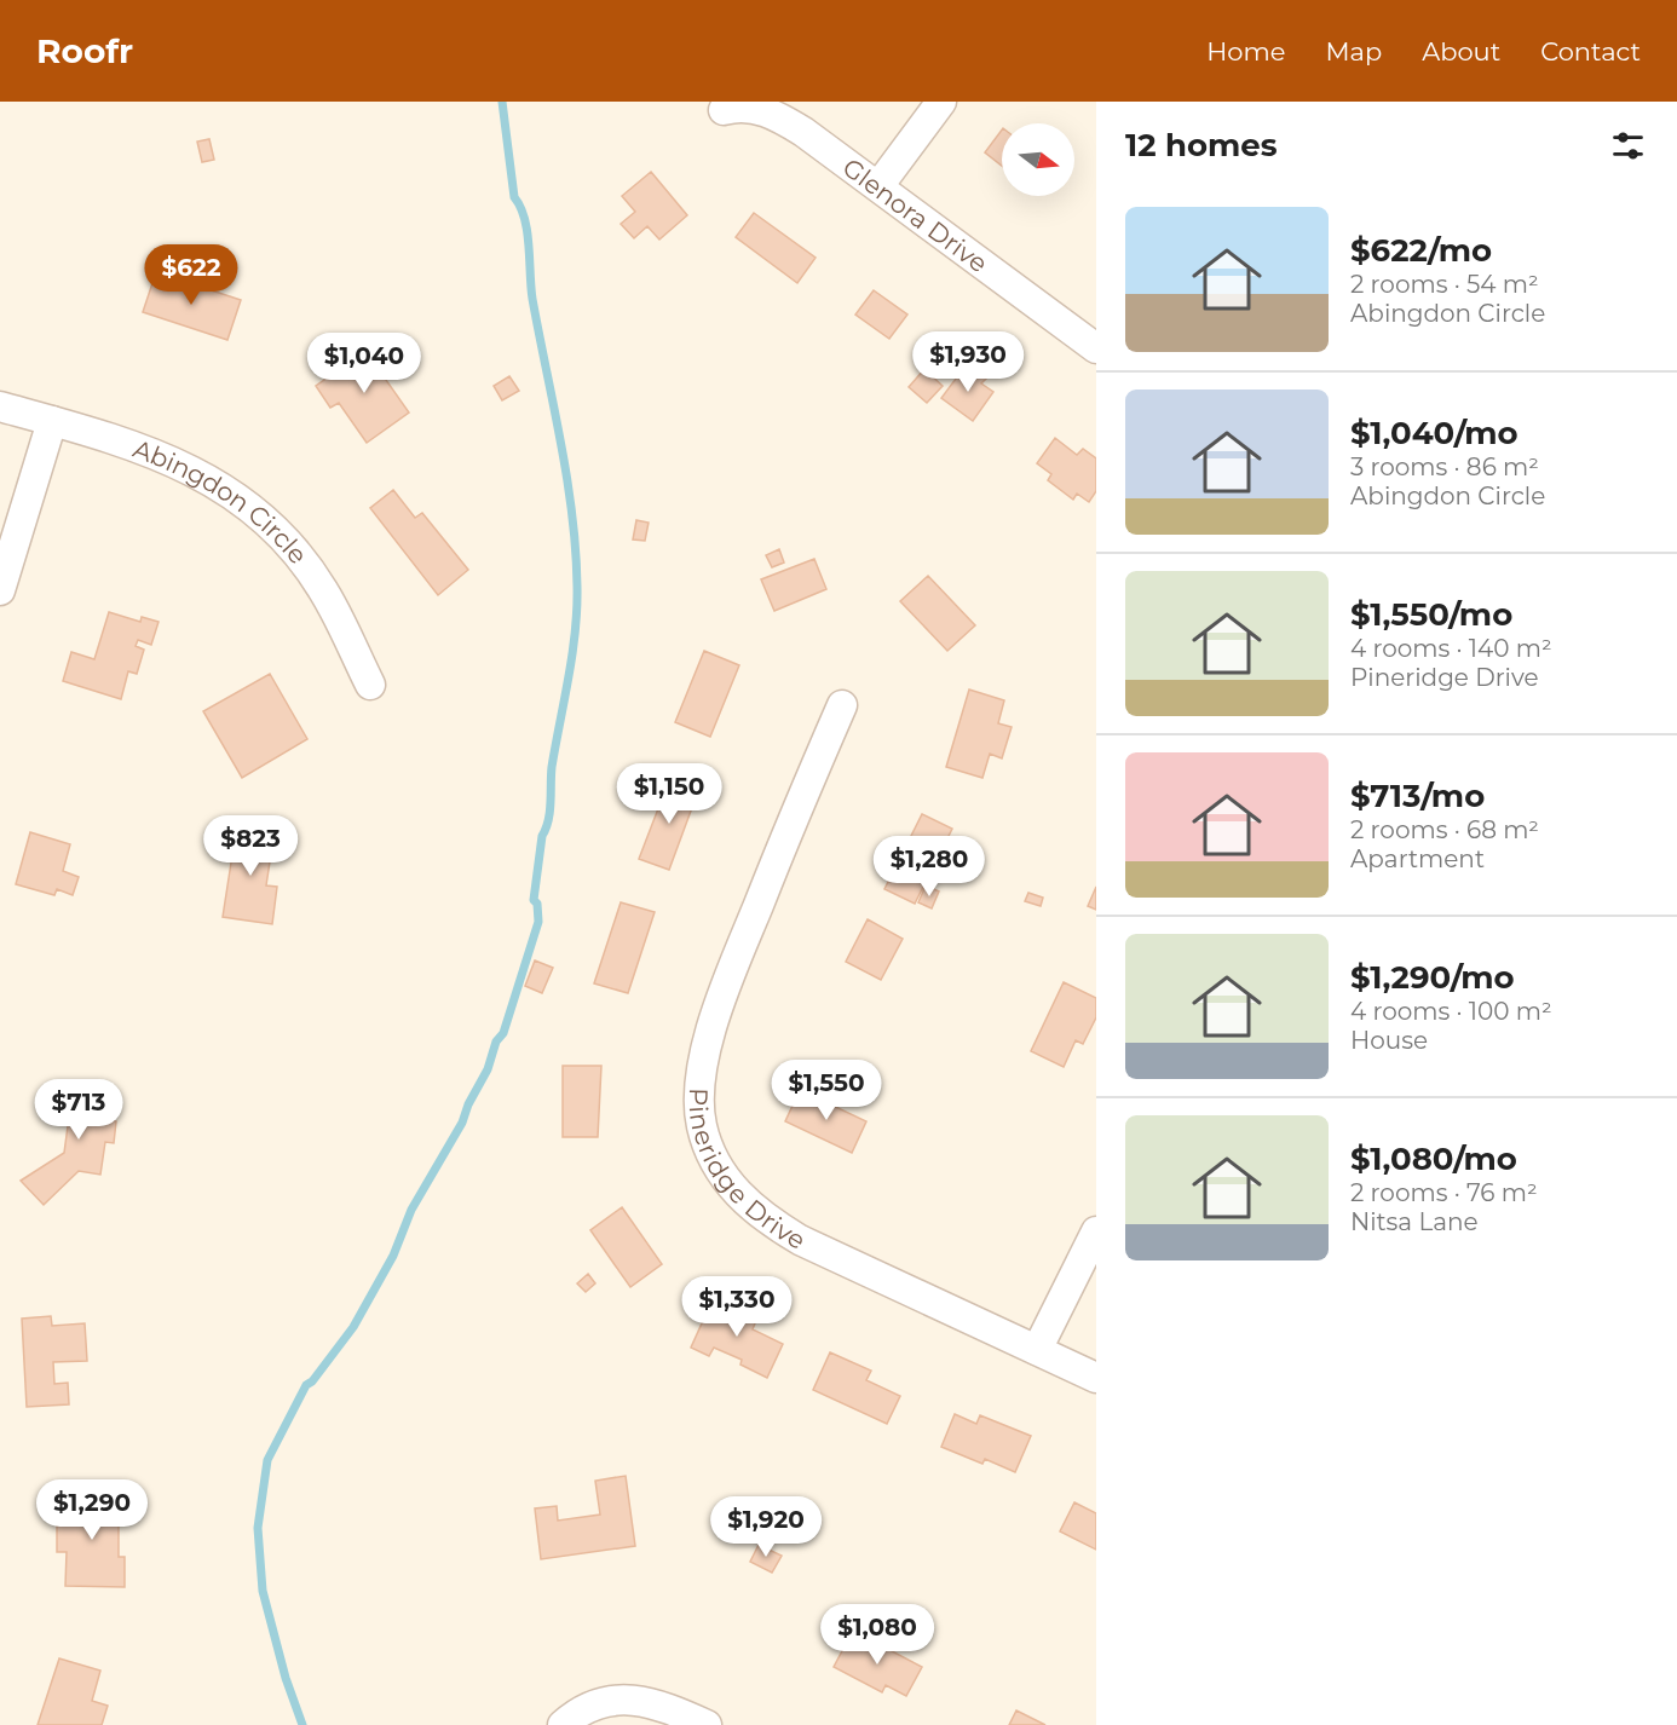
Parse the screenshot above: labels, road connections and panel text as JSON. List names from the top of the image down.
{
  "streets": {
    "street": ["Glenora Drive", "Abingdon Circle", "Pineridge Drive"]
  },
  "north": "right",
  "page": {
    "header": "Roofr",
    "nav": [
      "Home",
      "Map",
      "About",
      "Contact"
    ],
    "heading": "12 homes",
    "list": [
      {
        "name": "$622/mo",
        "note": "2 rooms · 54 m² · Abingdon Circle"
      },
      {
        "name": "$1,040/mo",
        "note": "3 rooms · 86 m² · Abingdon Circle"
      },
      {
        "name": "$1,550/mo",
        "note": "4 rooms · 140 m² · Pineridge Drive"
      },
      {
        "name": "$713/mo",
        "note": "2 rooms · 68 m² · Apartment"
      },
      {
        "name": "$1,290/mo",
        "note": "4 rooms · 100 m² · House"
      },
      {
        "name": "$1,080/mo",
        "note": "2 rooms · 76 m² · Nitsa Lane"
      }
    ],
    "price": [
      "$622",
      "$1,930",
      "$1,040",
      "$1,150",
      "$823",
      "$1,280",
      "$1,550",
      "$713",
      "$1,330",
      "$1,290",
      "$1,920",
      "$1,080"
    ]
  }
}
